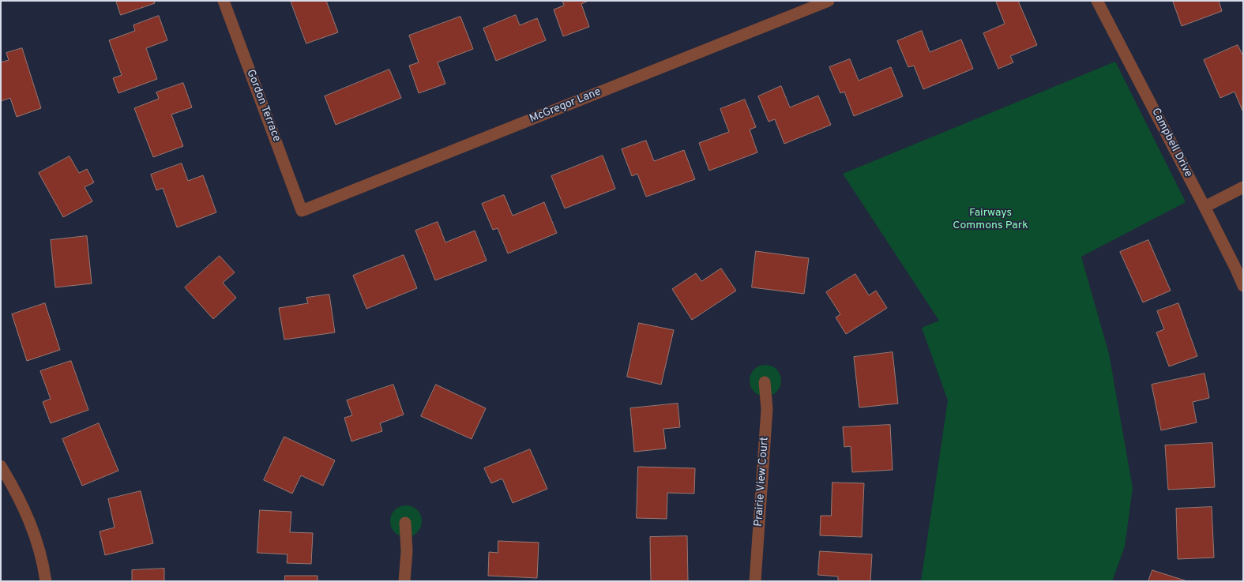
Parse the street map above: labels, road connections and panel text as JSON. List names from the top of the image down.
{
  "streets": {
    "street": [
      "Gordon Terrace",
      "McGregor Lane",
      "Campbell Drive",
      "Prairie View Court"
    ]
  },
  "crossings": [
    ["Gordon Terrace", "McGregor Lane"]
  ],
  "parks": ["Fairways Commons Park"]
}
